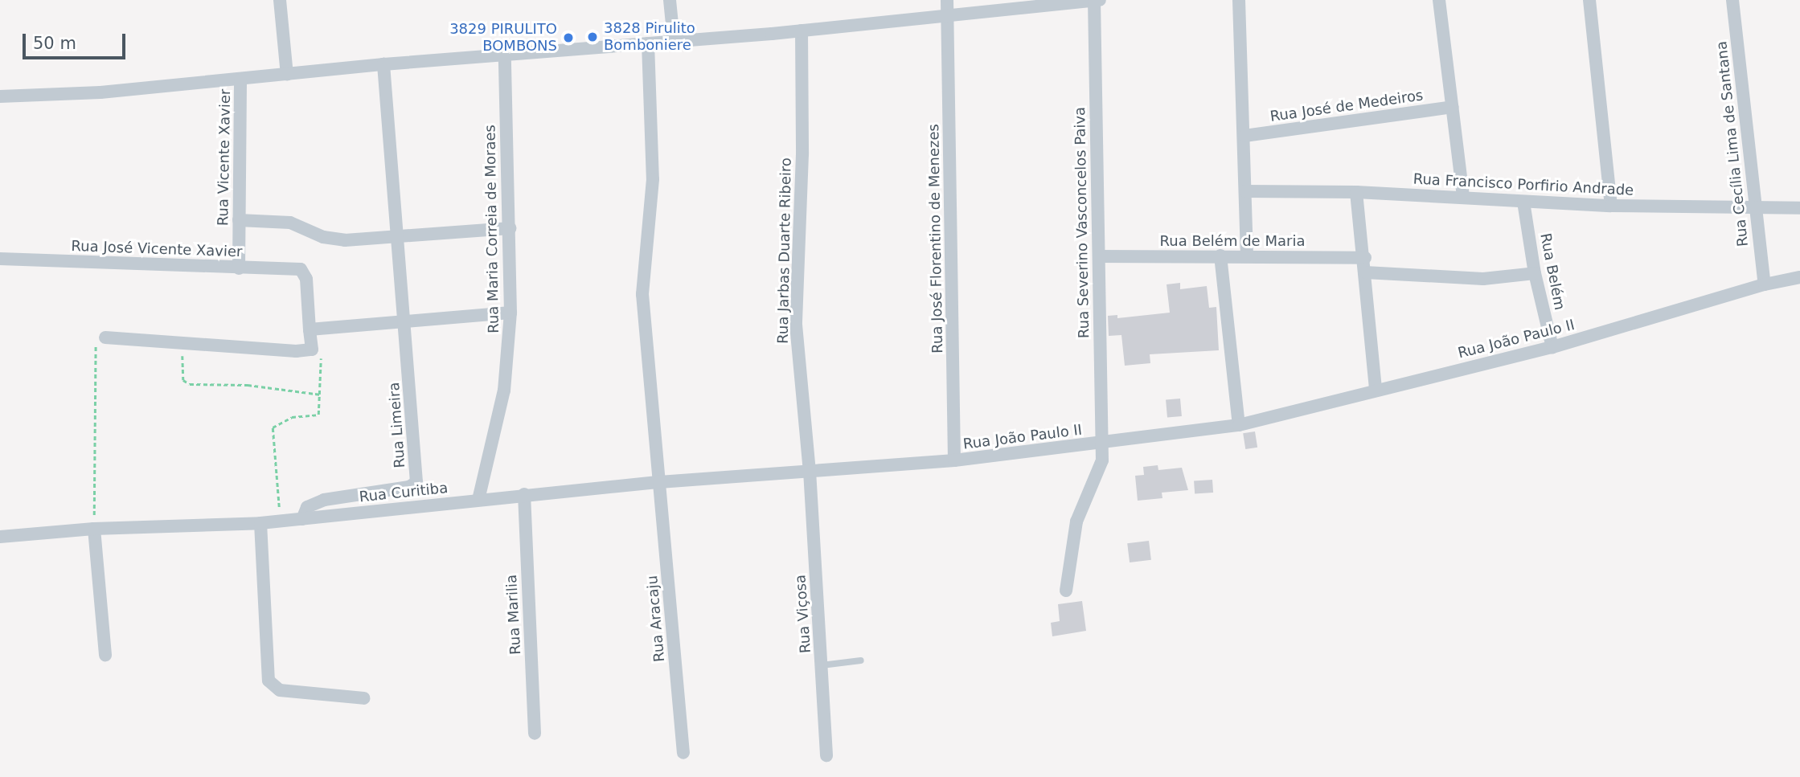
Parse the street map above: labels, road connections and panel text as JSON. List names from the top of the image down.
{
  "streets": {
    "street": [
      "Rua José de Medeiros",
      "Rua Cecília Lima de Santana",
      "Rua Vicente Xavier",
      "Rua Francisco Porfirio Andrade",
      "Rua Severino Vasconcelos Paiva",
      "Rua Maria Correia de Moraes",
      "Rua José Florentino de Menezes",
      "Rua Belém de Maria",
      "Rua José Vicente Xavier",
      "Rua Jarbas Duarte Ribeiro",
      "Rua Belém",
      "Rua João Paulo II",
      "Rua Limeira",
      "Rua Curitiba",
      "Rua Viçosa",
      "Rua Marilia",
      "Rua Aracaju"
    ]
  },
  "crossings": [
    ["Rua Cecília Lima de Santana", "Rua Francisco Porfirio Andrade"],
    ["Rua Cecília Lima de Santana", "Rua João Paulo II"],
    ["Rua Vicente Xavier", "Rua José Vicente Xavier"],
    ["Rua Francisco Porfirio Andrade", "Rua Belém"],
    ["Rua Severino Vasconcelos Paiva", "Rua Belém de Maria"],
    ["Rua Severino Vasconcelos Paiva", "Rua João Paulo II"],
    ["Rua Maria Correia de Moraes", "Rua Curitiba"],
    ["Rua José Florentino de Menezes", "Rua João Paulo II"],
    ["Rua Jarbas Duarte Ribeiro", "Rua João Paulo II"],
    ["Rua Jarbas Duarte Ribeiro", "Rua Curitiba"],
    ["Rua Jarbas Duarte Ribeiro", "Rua Viçosa"],
    ["Rua Belém", "Rua João Paulo II"],
    ["Rua João Paulo II", "Rua Curitiba"],
    ["Rua João Paulo II", "Rua Viçosa"],
    ["Rua Limeira", "Rua Curitiba"],
    ["Rua Curitiba", "Rua Viçosa"],
    ["Rua Curitiba", "Rua Marilia"],
    ["Rua Curitiba", "Rua Aracaju"]
  ],
  "places": ["3828 Pirulito Bomboniere", "3829 PIRULITO BOMBONS"],
  "scale_bar": "50 m"
}
